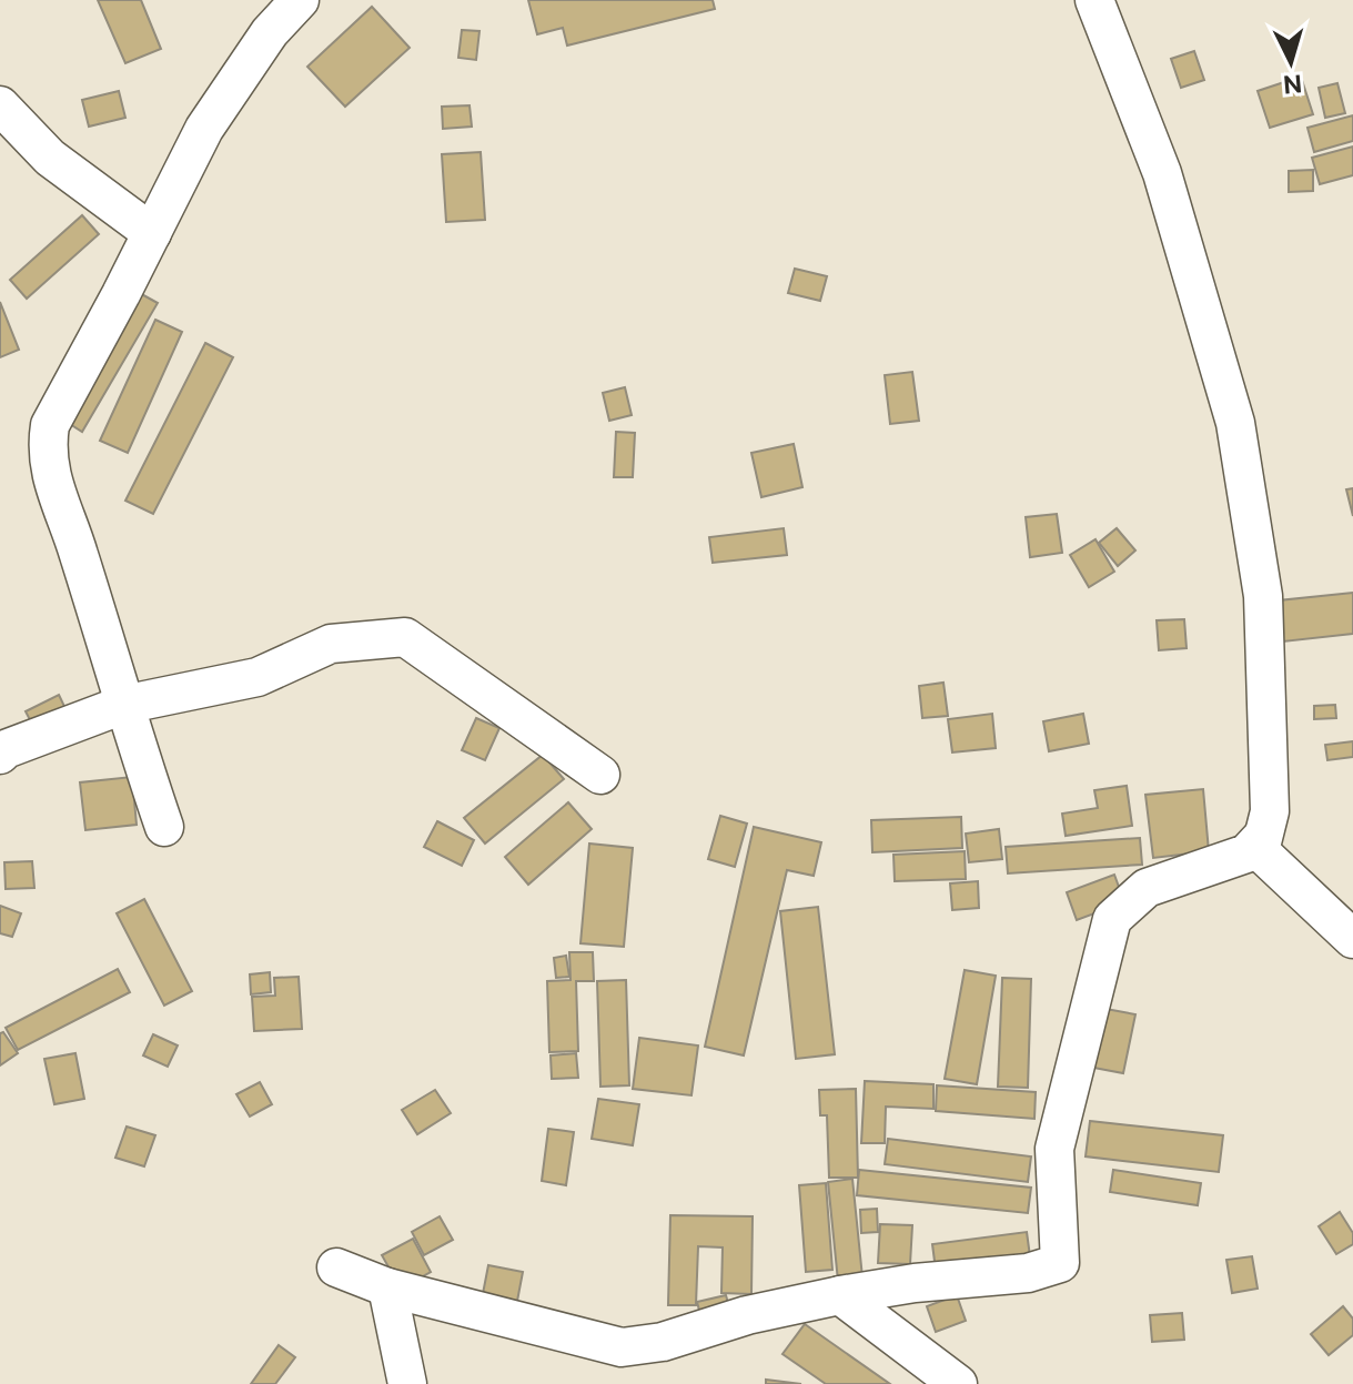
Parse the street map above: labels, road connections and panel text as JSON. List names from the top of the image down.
{
  "north": "bottom"
}
